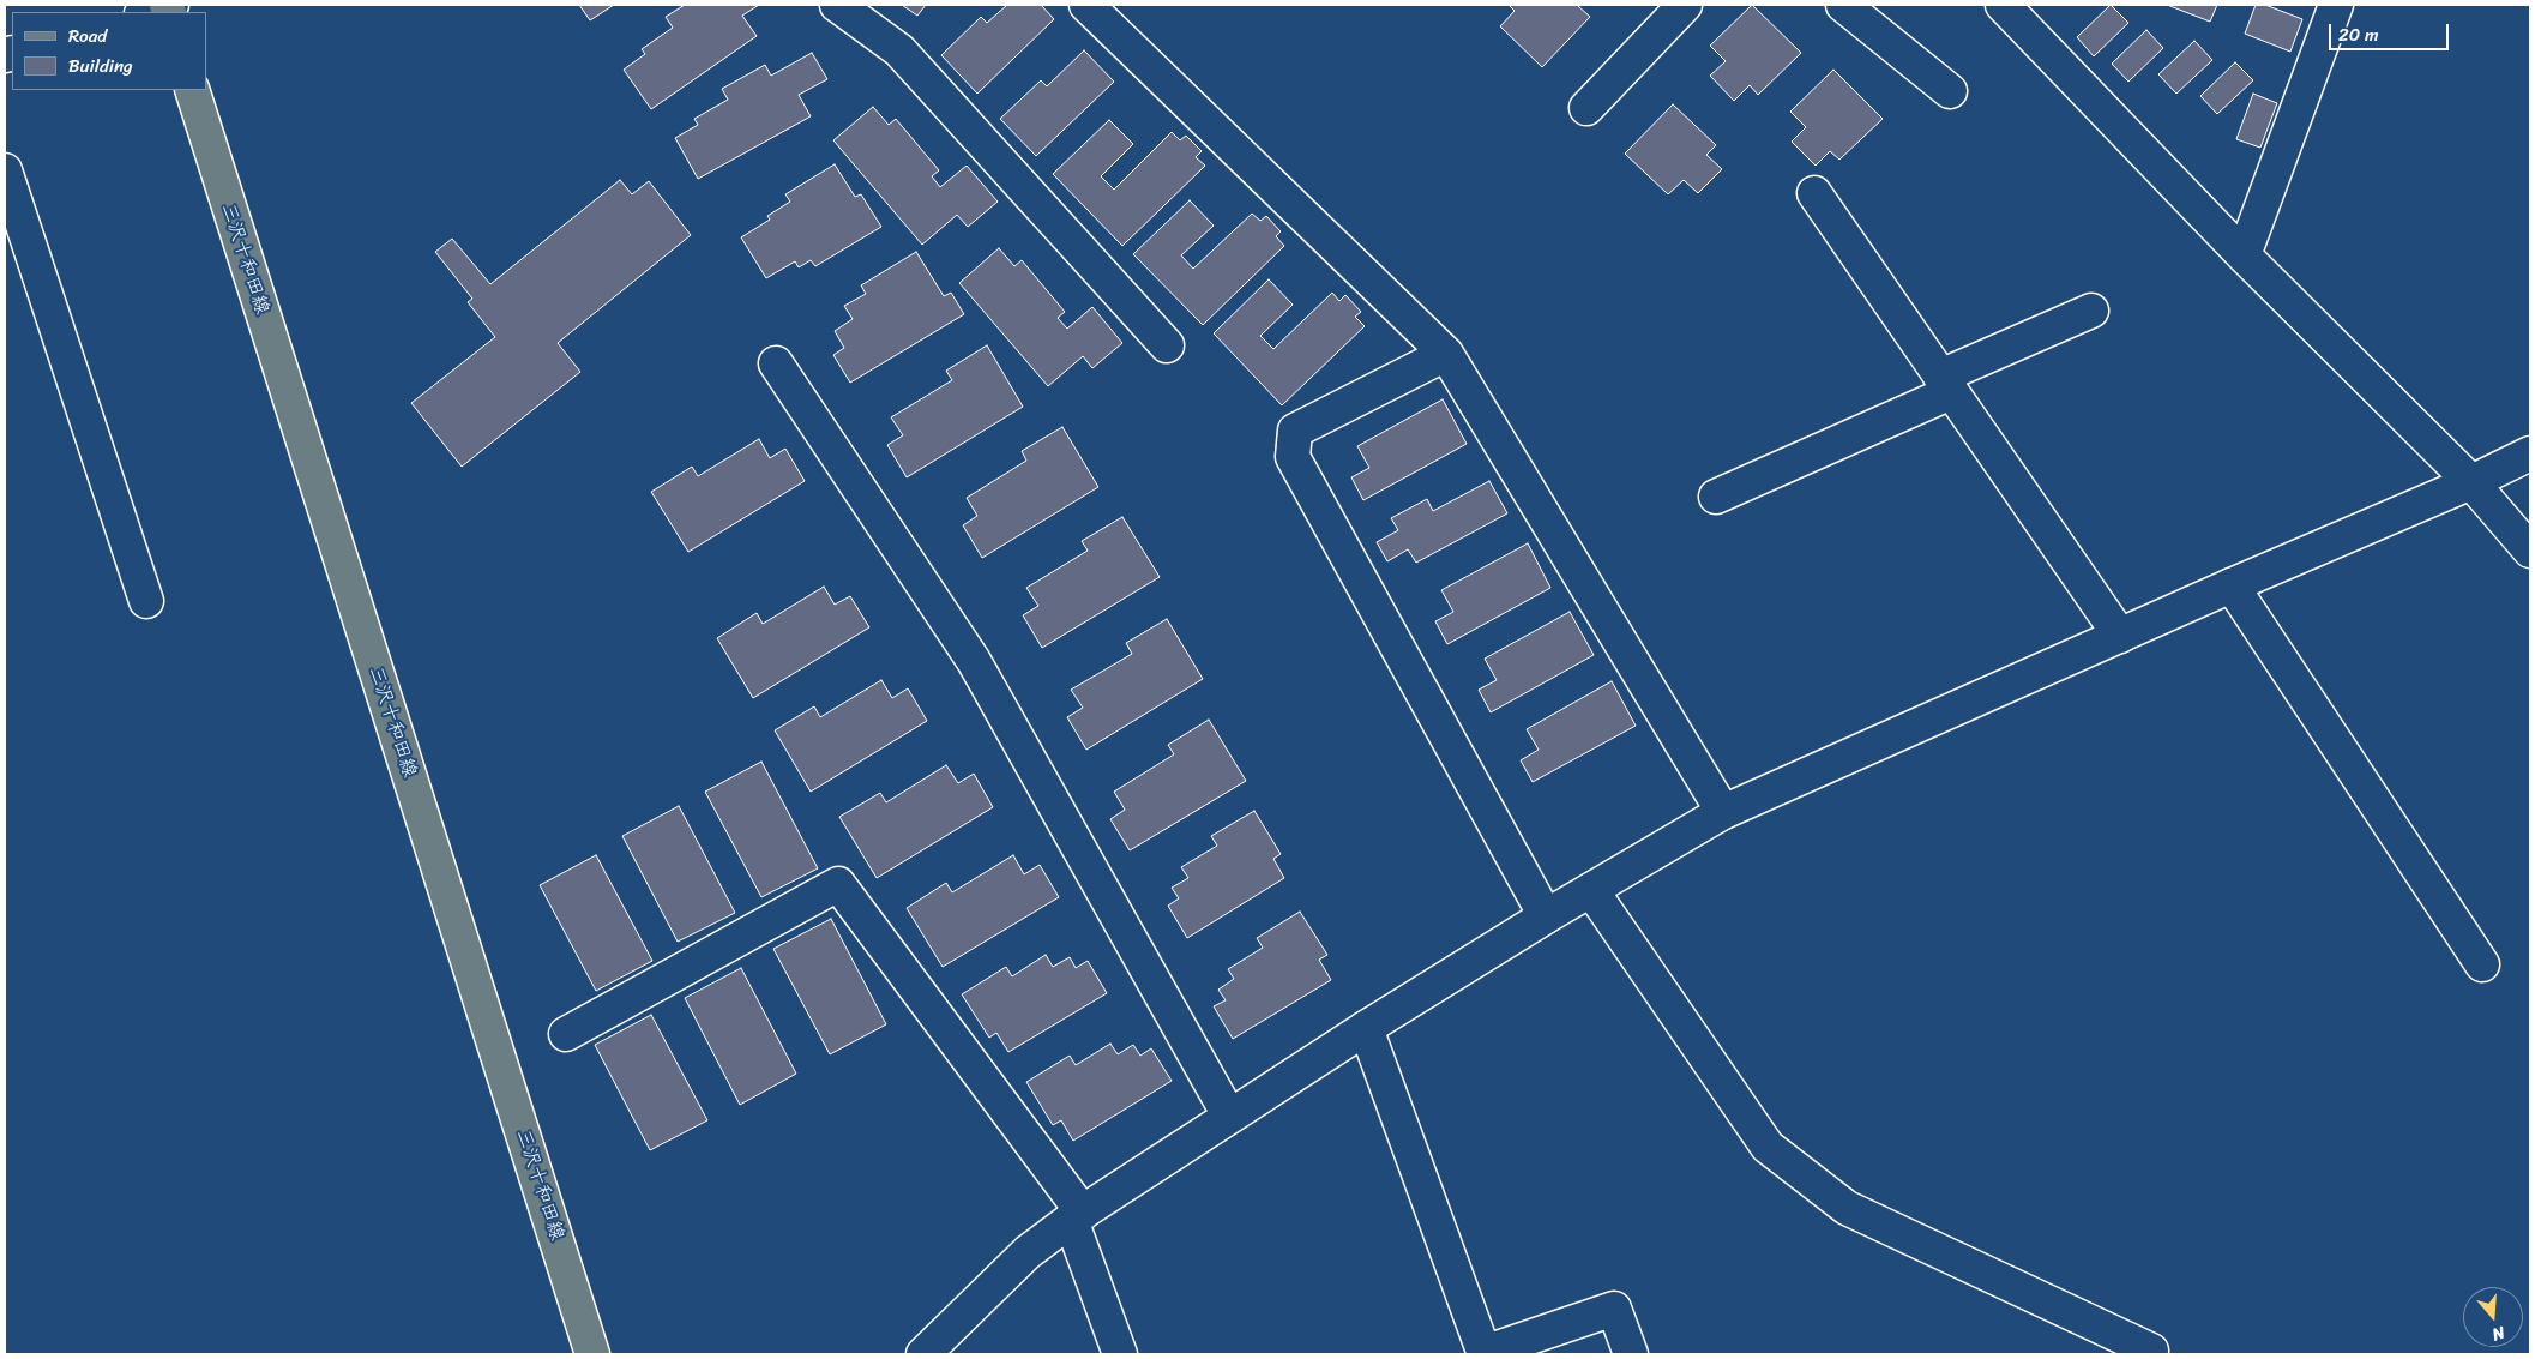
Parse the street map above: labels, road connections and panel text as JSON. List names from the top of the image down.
{
  "streets": {
    "main road": ["三沢十和田線"]
  },
  "legend": ["Road", "Building"],
  "scale_bar": "20 m",
  "north": "bottom"
}
